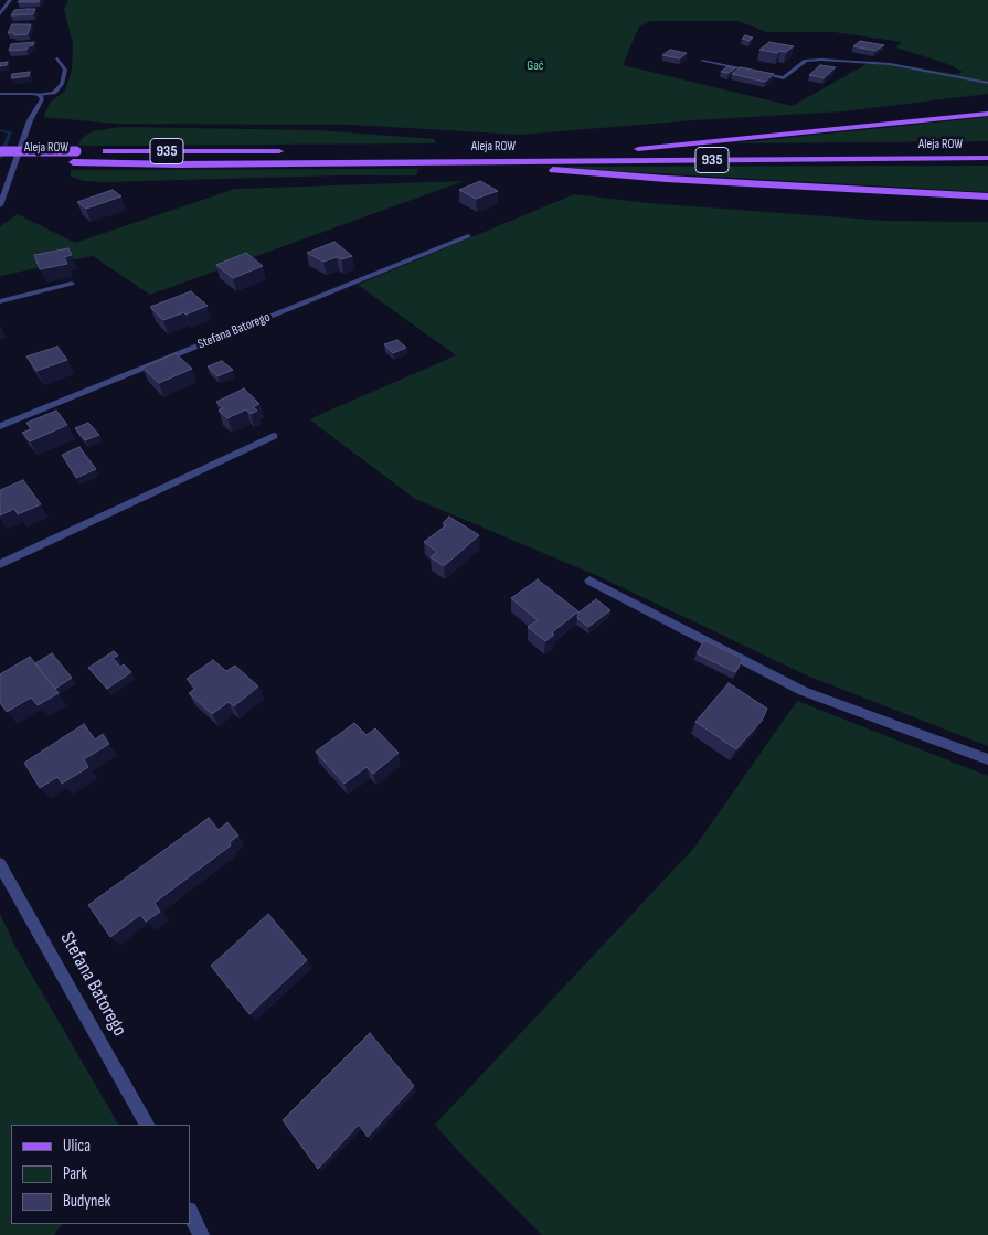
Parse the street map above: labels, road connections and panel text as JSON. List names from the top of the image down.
{
  "streets": {
    "main road": ["Aleja ROW", "935"],
    "street": ["Stefana Batorego"]
  },
  "parks": ["Gać"],
  "legend": ["Ulica", "Park", "Budynek"]
}
